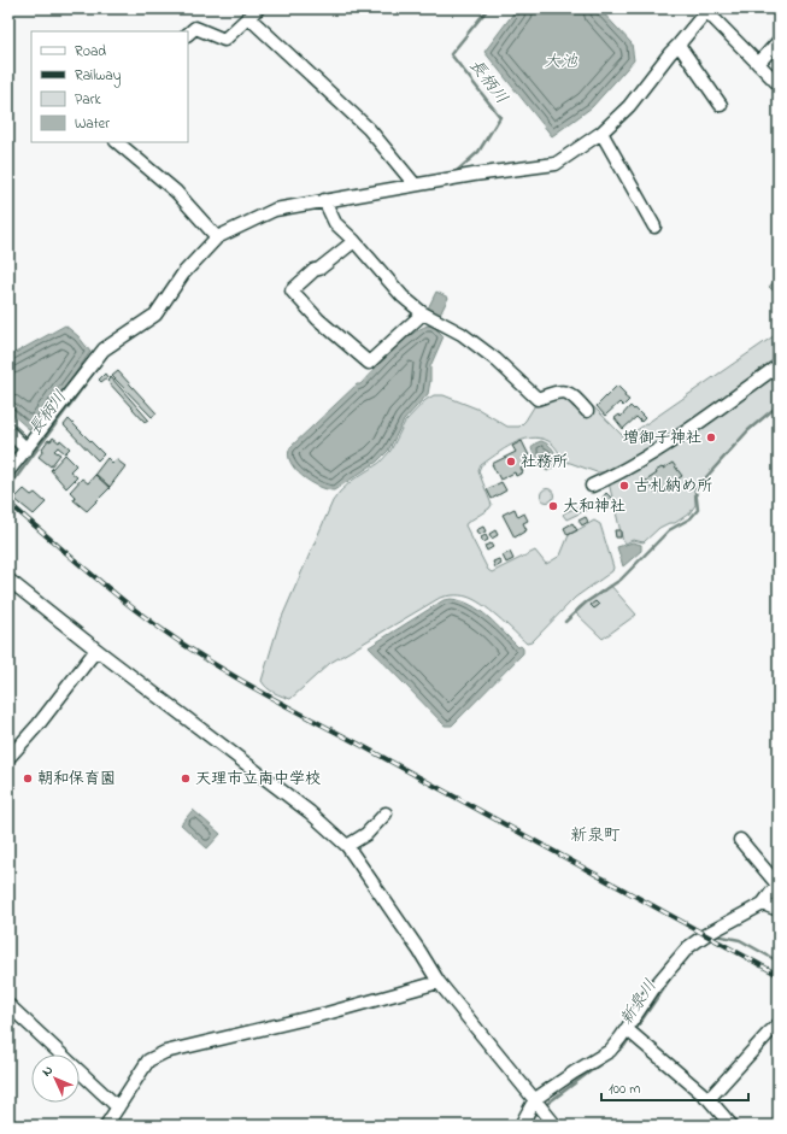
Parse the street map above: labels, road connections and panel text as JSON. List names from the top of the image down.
{
  "districts": ["新泉町"],
  "water": ["大池", "長柄川", "新泉川"],
  "places": [
    "増御子神社",
    "社務所",
    "古札納め所",
    "大和神社",
    "朝和保育園",
    "天理市立南中学校"
  ],
  "legend": [
    "Road",
    "Railway",
    "Park",
    "Water"
  ],
  "scale_bar": "100 m",
  "north": "top left"
}
